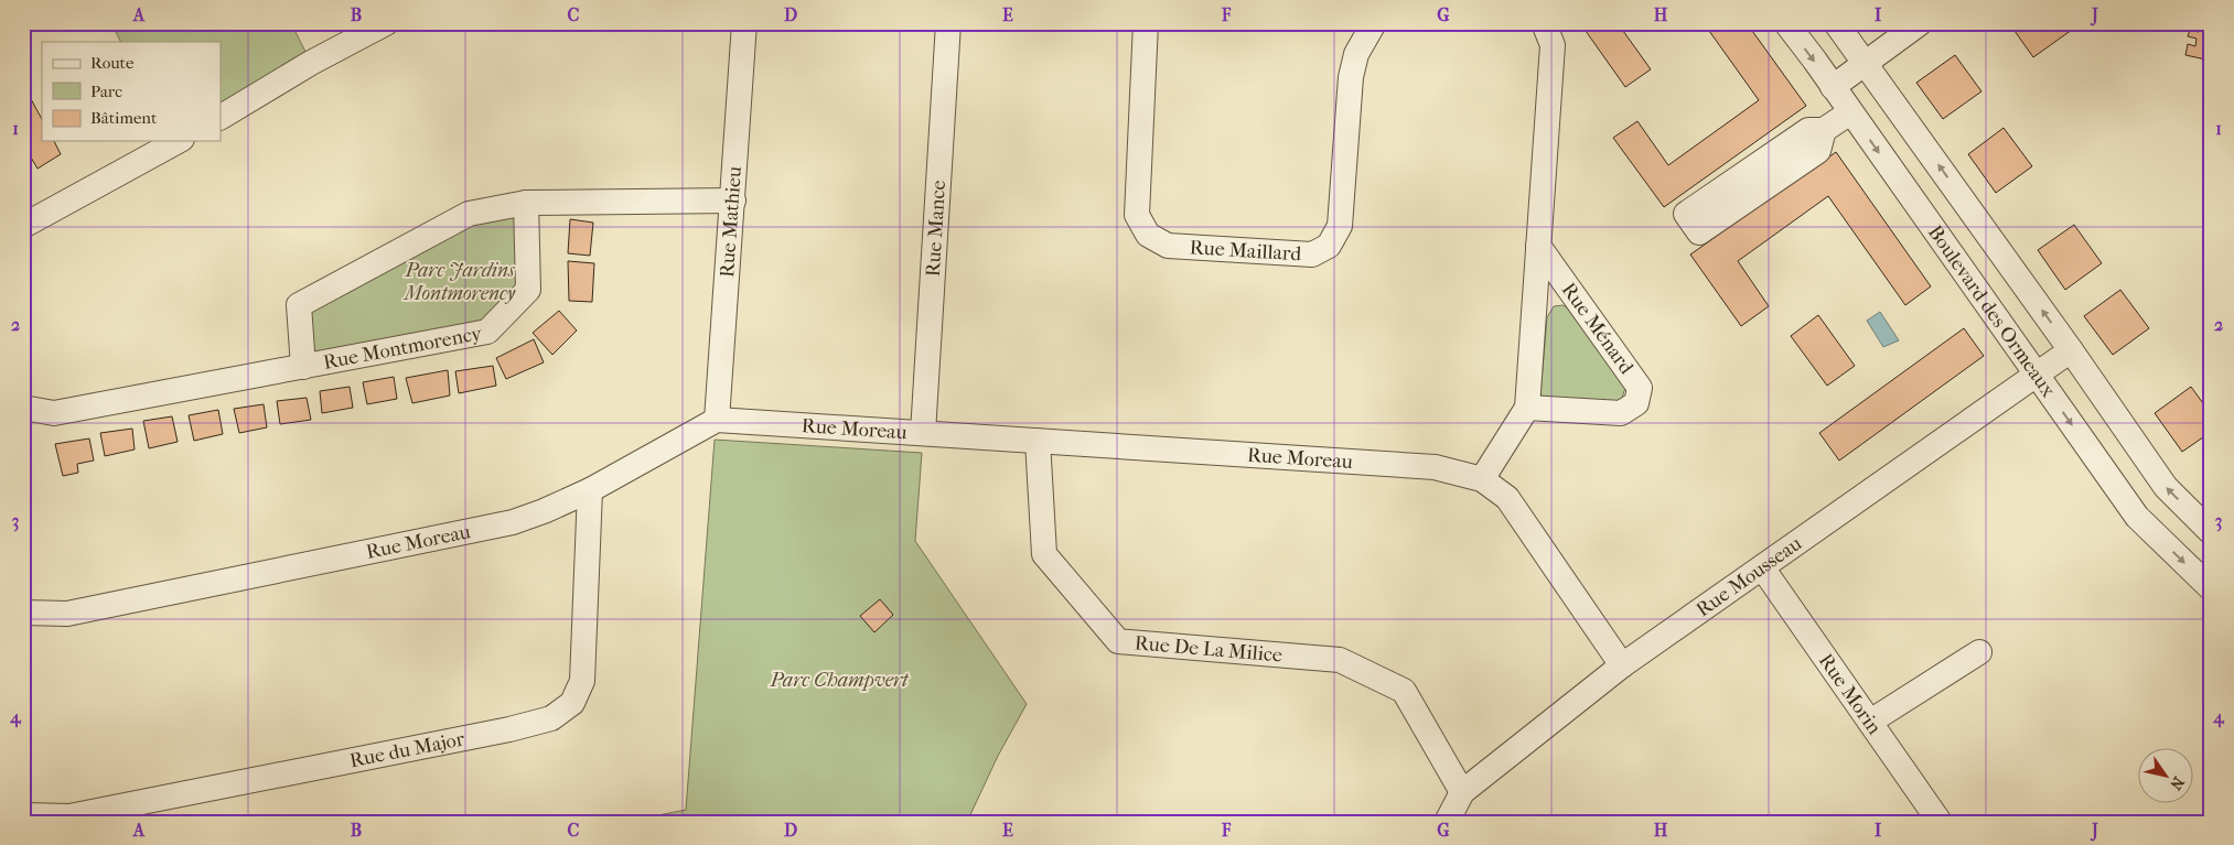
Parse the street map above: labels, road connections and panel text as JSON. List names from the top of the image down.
{
  "streets": {
    "street": [
      "Rue Mathieu",
      "Rue Mance",
      "Rue Maillard",
      "Boulevard des Ormeaux",
      "Rue Ménard",
      "Rue Montmorency",
      "Rue Moreau",
      "Rue Mousseau",
      "Rue De La Milice",
      "Rue Morin",
      "Rue du Major"
    ]
  },
  "crossings": [
    ["Rue Mathieu", "Rue Montmorency"],
    ["Rue Mathieu", "Rue Moreau"],
    ["Rue Mance", "Rue Moreau"],
    ["Boulevard des Ormeaux", "Rue Mousseau"],
    ["Rue Ménard", "Rue Moreau"],
    ["Rue Moreau", "Rue Mousseau"],
    ["Rue Moreau", "Rue De La Milice"],
    ["Rue Moreau", "Rue du Major"],
    ["Rue Mousseau", "Rue De La Milice"],
    ["Rue Mousseau", "Rue Morin"]
  ],
  "parks": ["Parc Jardins Montmorency", "Parc Champvert"],
  "legend": ["Route", "Parc", "Bâtiment"],
  "north": "bottom right",
  "grid": {
    "columns": [
      "A",
      "B",
      "C",
      "D",
      "E",
      "F",
      "G",
      "H",
      "I",
      "J"
    ],
    "rows": [
      "1",
      "2",
      "3",
      "4"
    ]
  }
}
